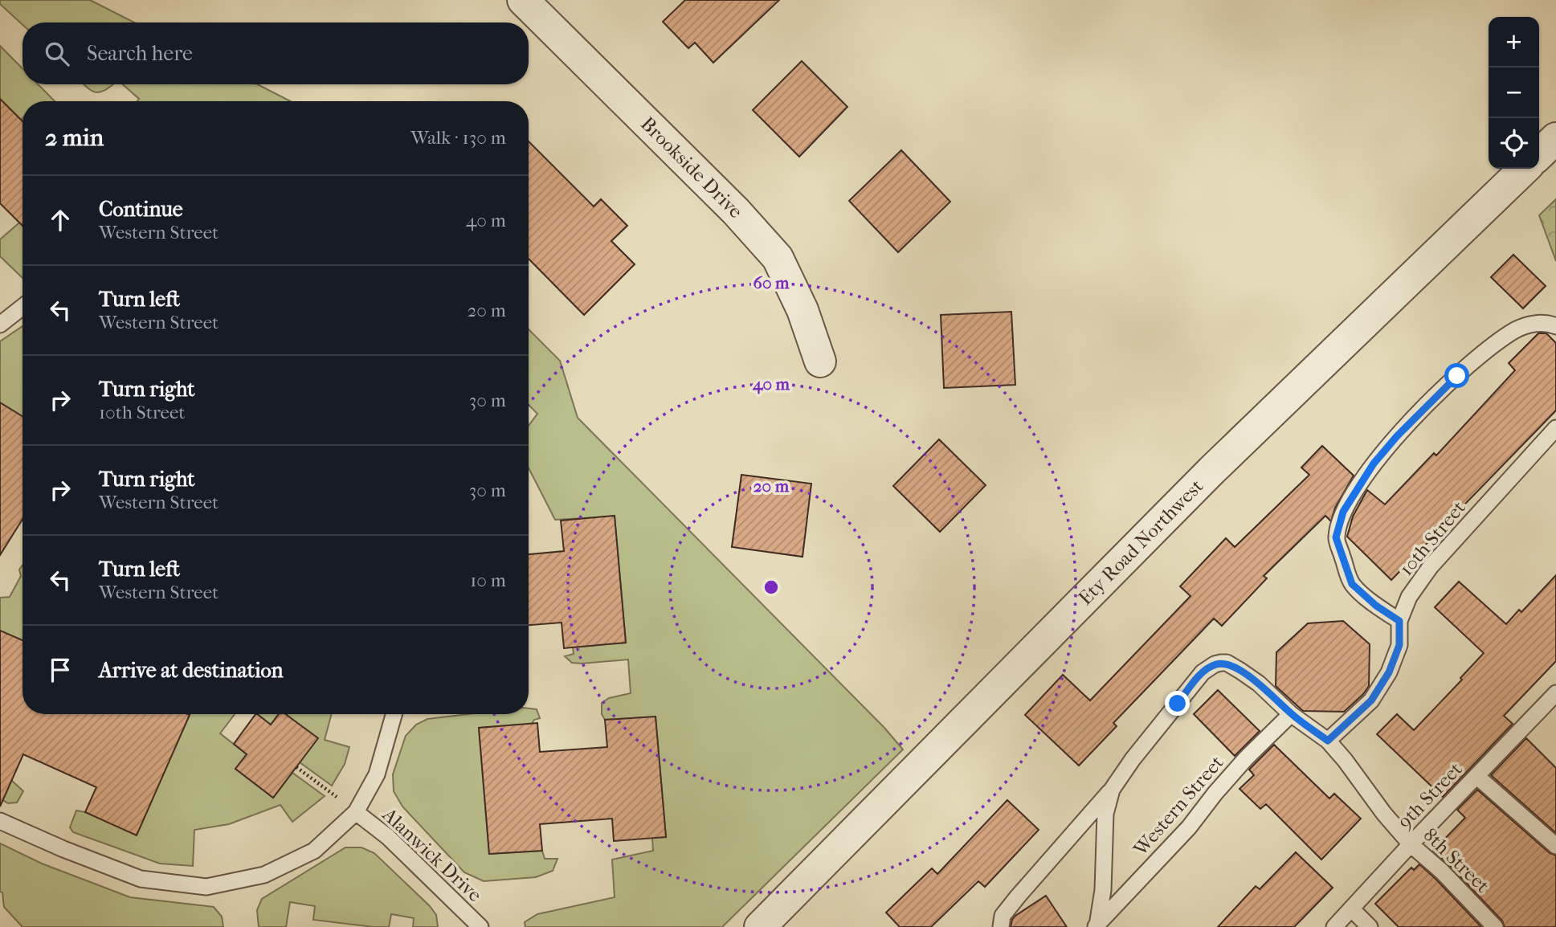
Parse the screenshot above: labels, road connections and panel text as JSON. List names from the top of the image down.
{
  "streets": {
    "street": ["Brookside Drive", "Ety Road Northwest"],
    "lane": [
      "10th Street",
      "9th Street",
      "Western Street",
      "Alanwick Drive",
      "8th Street"
    ]
  },
  "crossings": [
    ["10th Street", "Western Street"],
    ["10th Street", "8th Street"],
    ["9th Street", "8th Street"],
    ["Western Street", "8th Street"]
  ],
  "page": {
    "map_buttons": ["+", "−"],
    "search": "Search here",
    "heading": ["2 min", "Walk · 130 m"],
    "list": [
      ["Continue", "Western Street", "40 m"],
      ["Turn left", "Western Street", "20 m"],
      ["Turn right", "10th Street", "30 m"],
      ["Turn right", "Western Street", "30 m"],
      ["Turn left", "Western Street", "10 m"],
      "Arrive at destination"
    ]
  },
  "rings": ["60 m", "40 m", "20 m"]
}
